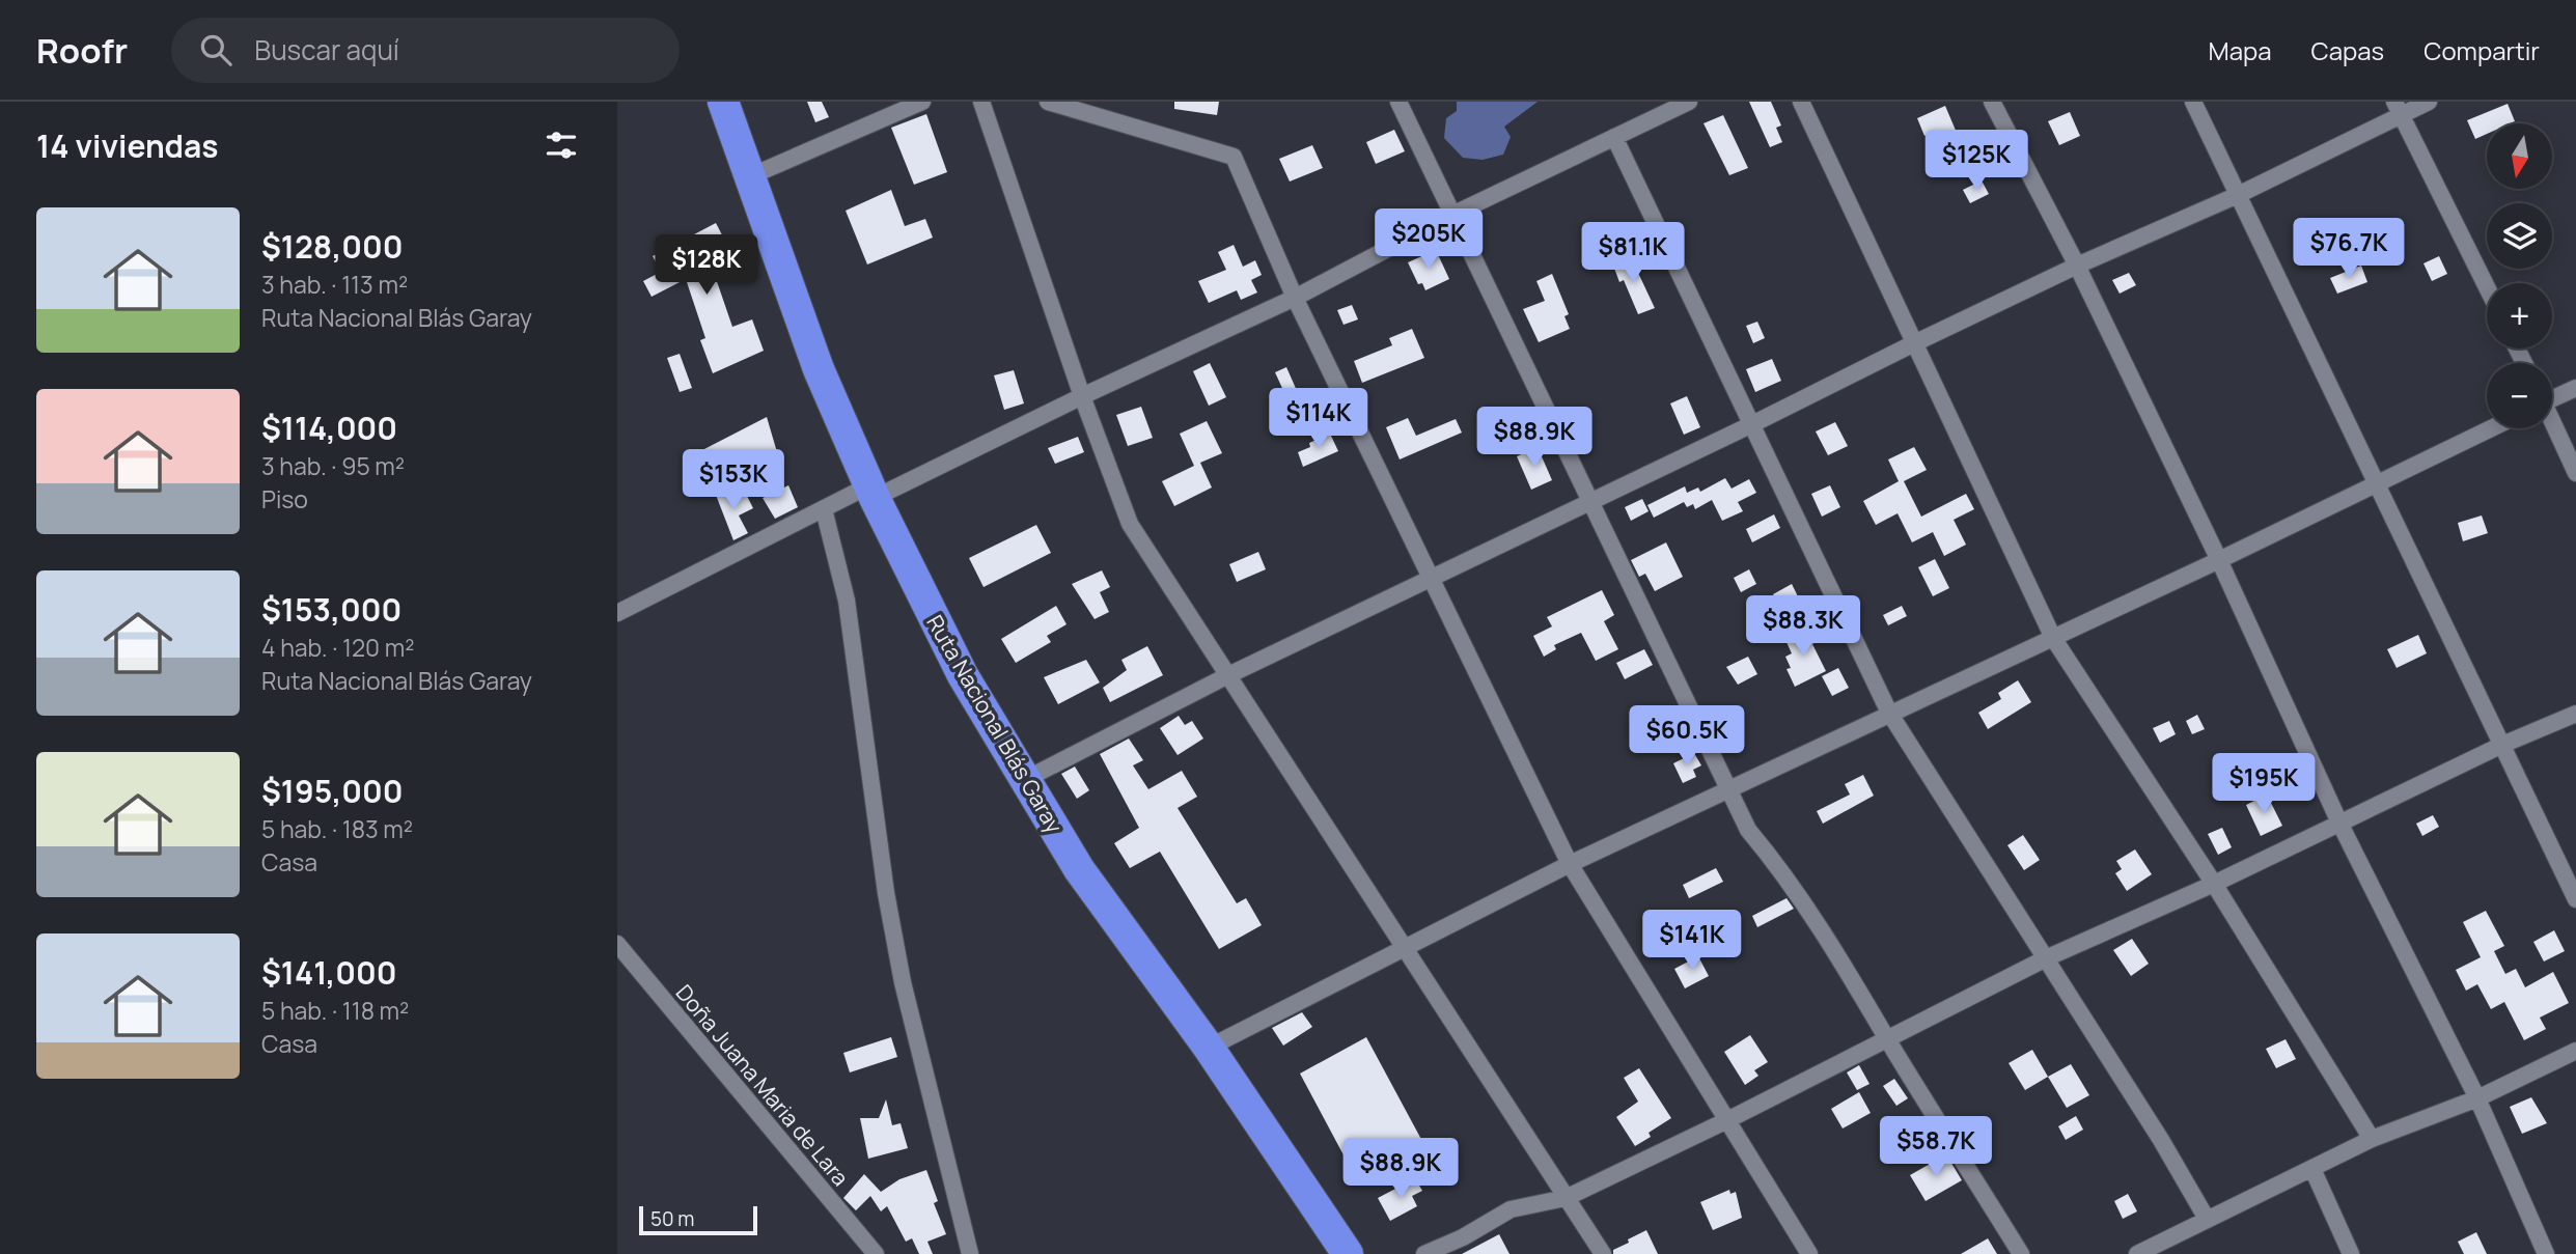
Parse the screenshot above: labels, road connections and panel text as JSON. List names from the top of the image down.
{
  "streets": {
    "highway": ["Ruta Nacional Blás Garay"],
    "street": ["Doña Juana Maria de Lara"]
  },
  "scale_bar": "50 m",
  "north": "bottom",
  "page": {
    "header": "Roofr",
    "search": "Buscar aquí",
    "nav": ["Mapa", "Capas", "Compartir"],
    "heading": "14 viviendas",
    "map_buttons": ["+", "−"],
    "price": [
      "$125K",
      "$205K",
      "$76.7K",
      "$81.1K",
      "$128K",
      "$114K",
      "$88.9K",
      "$153K",
      "$88.3K",
      "$60.5K",
      "$195K",
      "$141K",
      "$58.7K",
      "$88.9K"
    ],
    "list": [
      {
        "name": "$128,000",
        "note": "3 hab. · 113 m² · Ruta Nacional Blás Garay"
      },
      {
        "name": "$114,000",
        "note": "3 hab. · 95 m² · Piso"
      },
      {
        "name": "$153,000",
        "note": "4 hab. · 120 m² · Ruta Nacional Blás Garay"
      },
      {
        "name": "$195,000",
        "note": "5 hab. · 183 m² · Casa"
      },
      {
        "name": "$141,000",
        "note": "5 hab. · 118 m² · Casa"
      }
    ],
    "scale": "50 m"
  }
}
